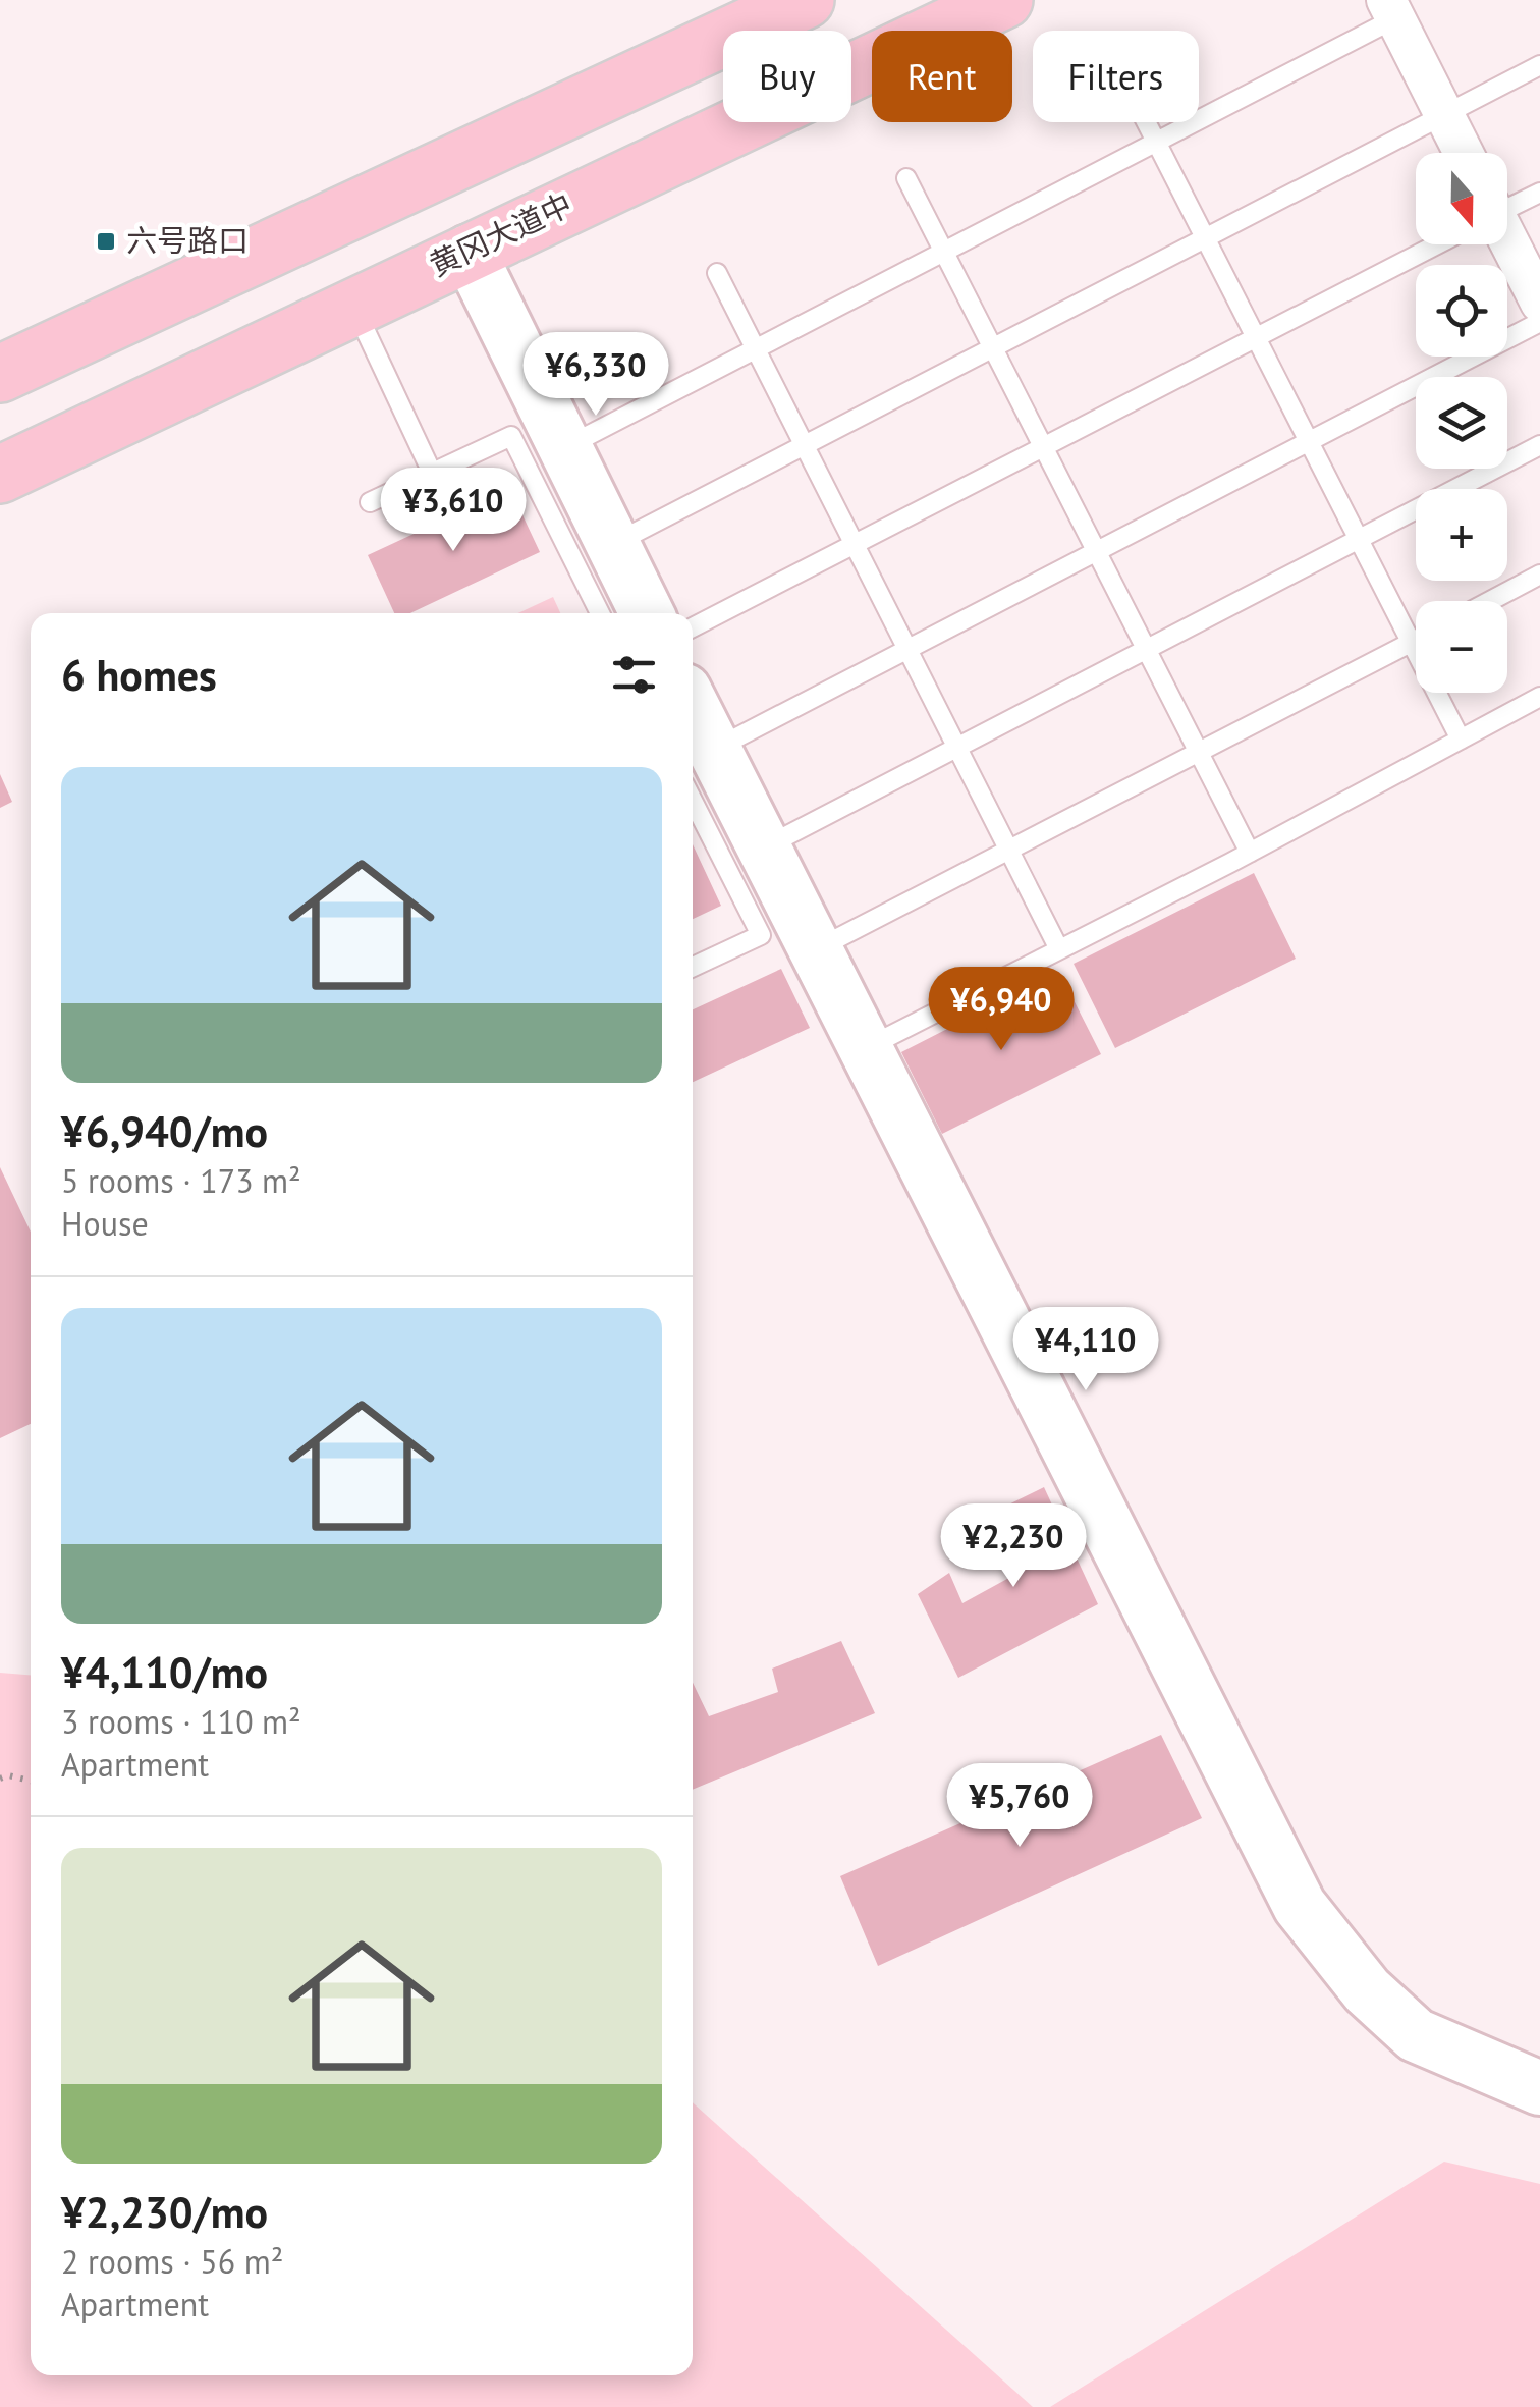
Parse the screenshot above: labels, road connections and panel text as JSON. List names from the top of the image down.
{
  "streets": {
    "main road": ["黄冈大道中"]
  },
  "places": {
    "transit": ["六号路口"]
  },
  "north": "bottom",
  "page": {
    "chip": ["Buy", "Rent", "Filters"],
    "map_buttons": ["+", "−"],
    "price": [
      "¥6,330",
      "¥3,610",
      "¥6,940",
      "¥4,110",
      "¥2,230",
      "¥5,760"
    ],
    "heading": "6 homes",
    "list": [
      {
        "name": "¥6,940/mo",
        "note": "5 rooms · 173 m² · House"
      },
      {
        "name": "¥4,110/mo",
        "note": "3 rooms · 110 m² · Apartment"
      },
      {
        "name": "¥2,230/mo",
        "note": "2 rooms · 56 m² · Apartment"
      }
    ]
  }
}
